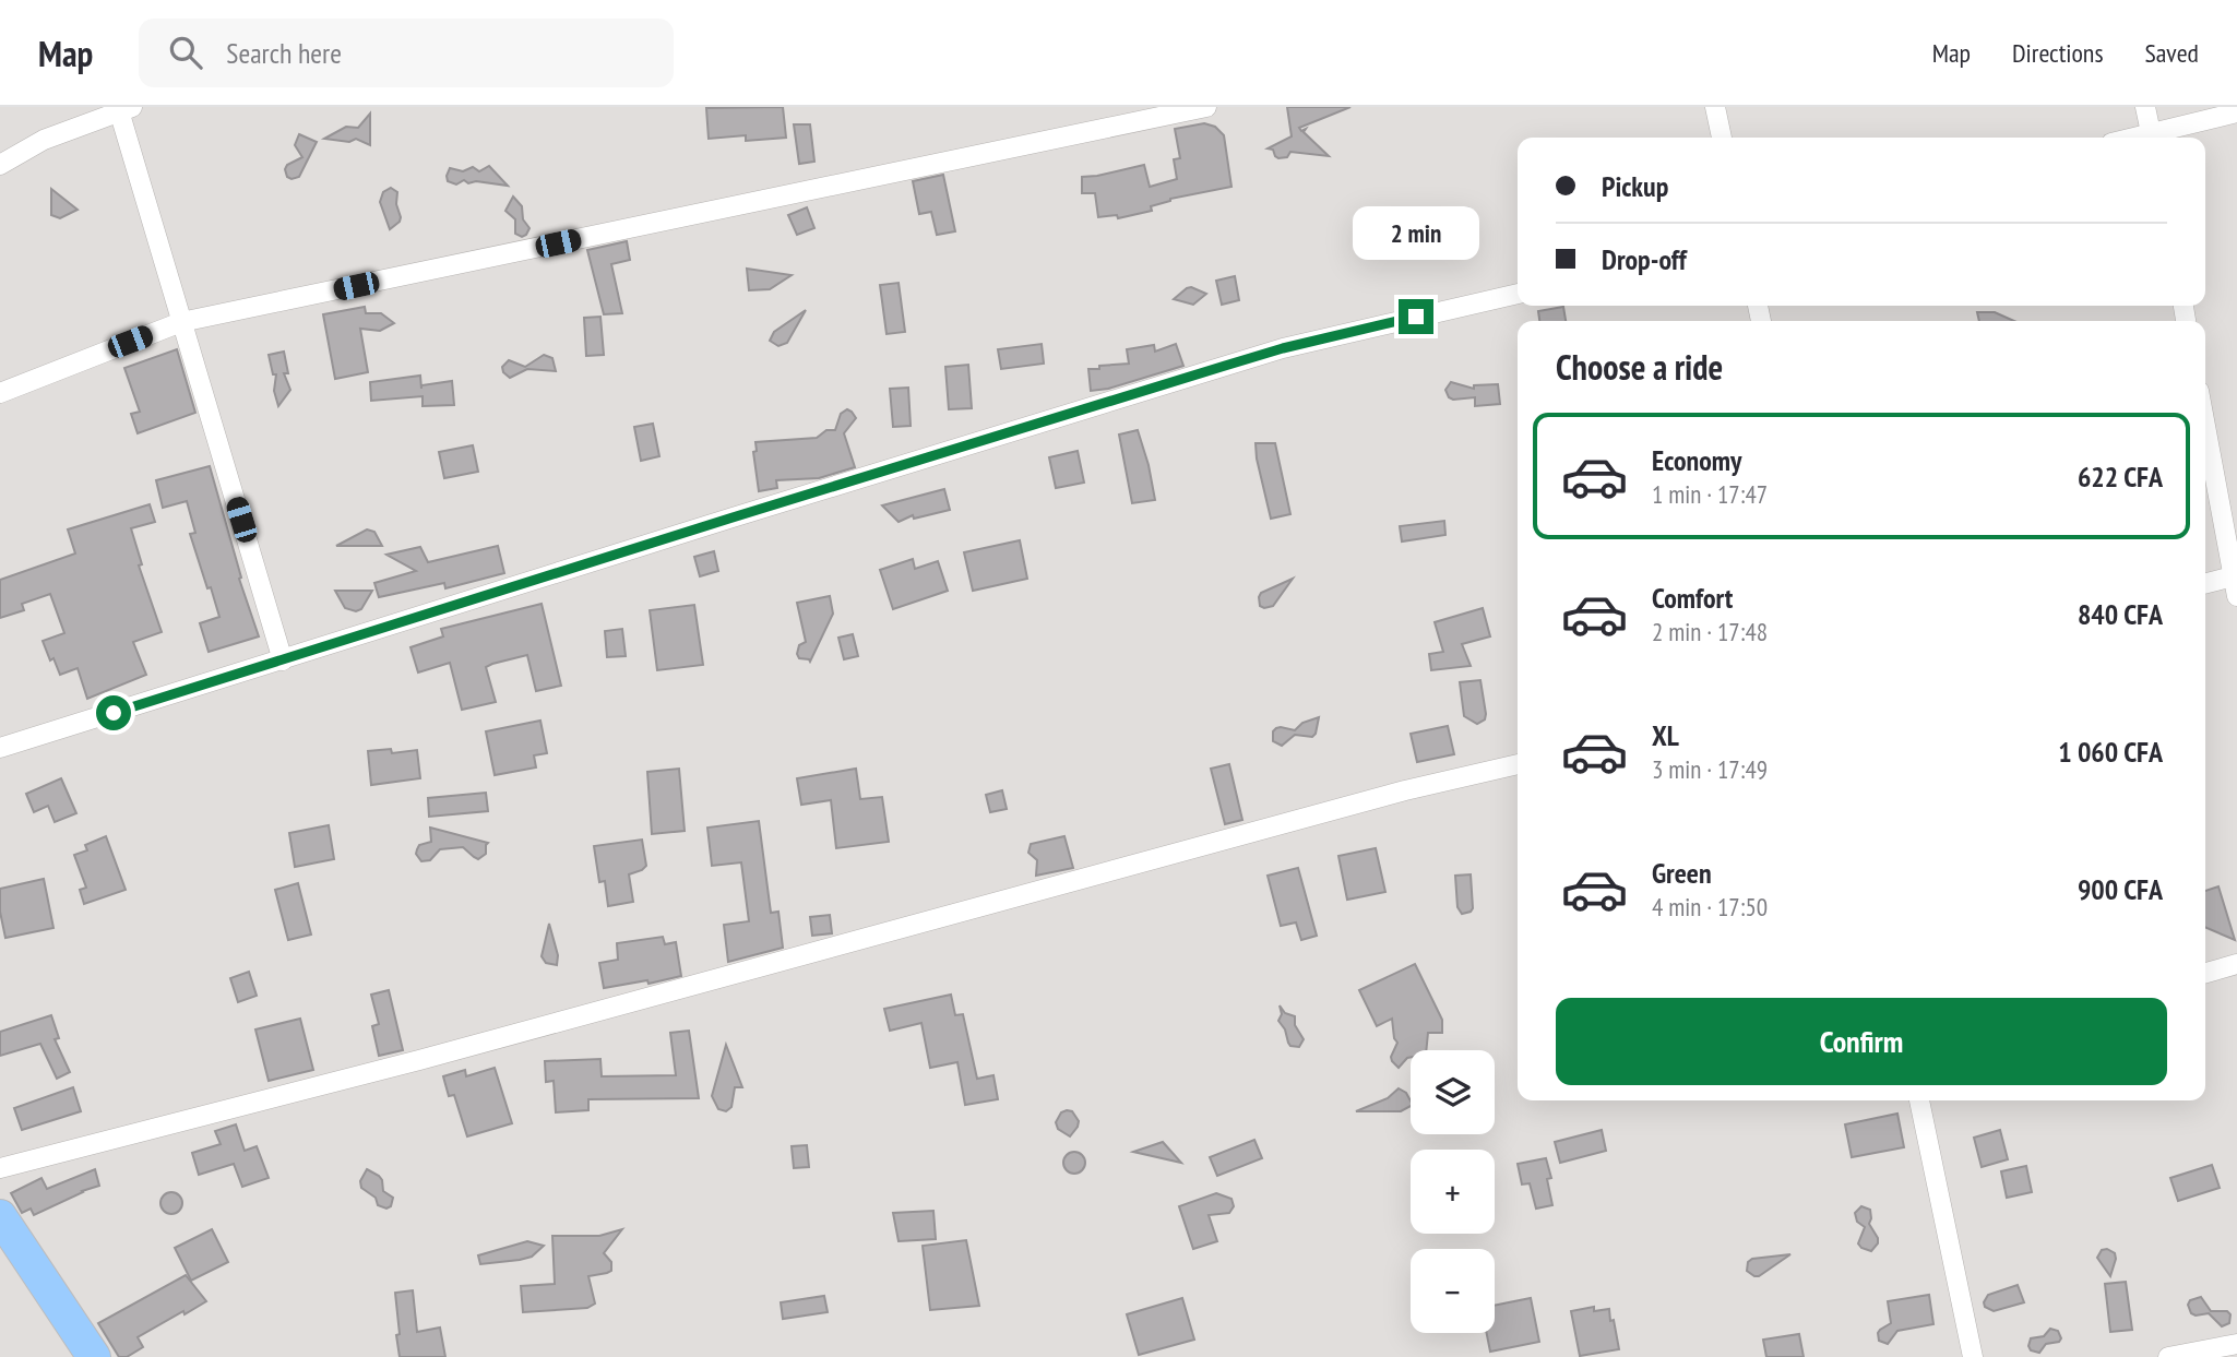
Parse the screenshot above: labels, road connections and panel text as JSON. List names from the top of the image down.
{
  "page": {
    "header": "Map",
    "search": "Search here",
    "nav": ["Map", "Directions", "Saved"],
    "banner": ["Pickup", "Drop-off"],
    "bubble": "2 min",
    "heading": "Choose a ride",
    "list": [
      {
        "name": "Economy",
        "note": "1 min · 17:47",
        "value": "622 CFA"
      },
      {
        "name": "Comfort",
        "note": "2 min · 17:48",
        "value": "840 CFA"
      },
      {
        "name": "XL",
        "note": "3 min · 17:49",
        "value": "1 060 CFA"
      },
      {
        "name": "Green",
        "note": "4 min · 17:50",
        "value": "900 CFA"
      }
    ],
    "buttons": "Confirm",
    "map_buttons": ["+", "−"]
  }
}
